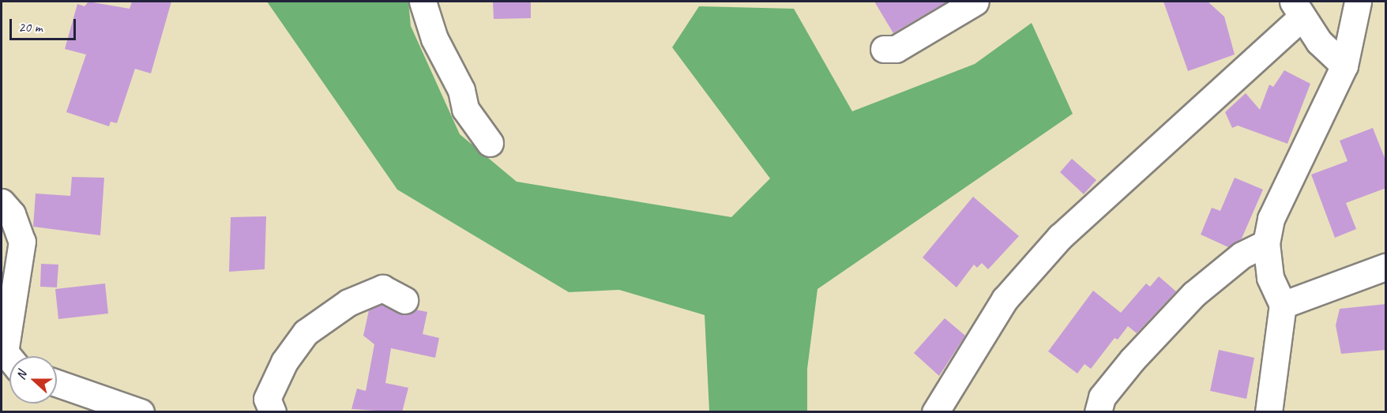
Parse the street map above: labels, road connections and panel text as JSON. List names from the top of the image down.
{
  "scale_bar": "20 m",
  "north": "left"
}
